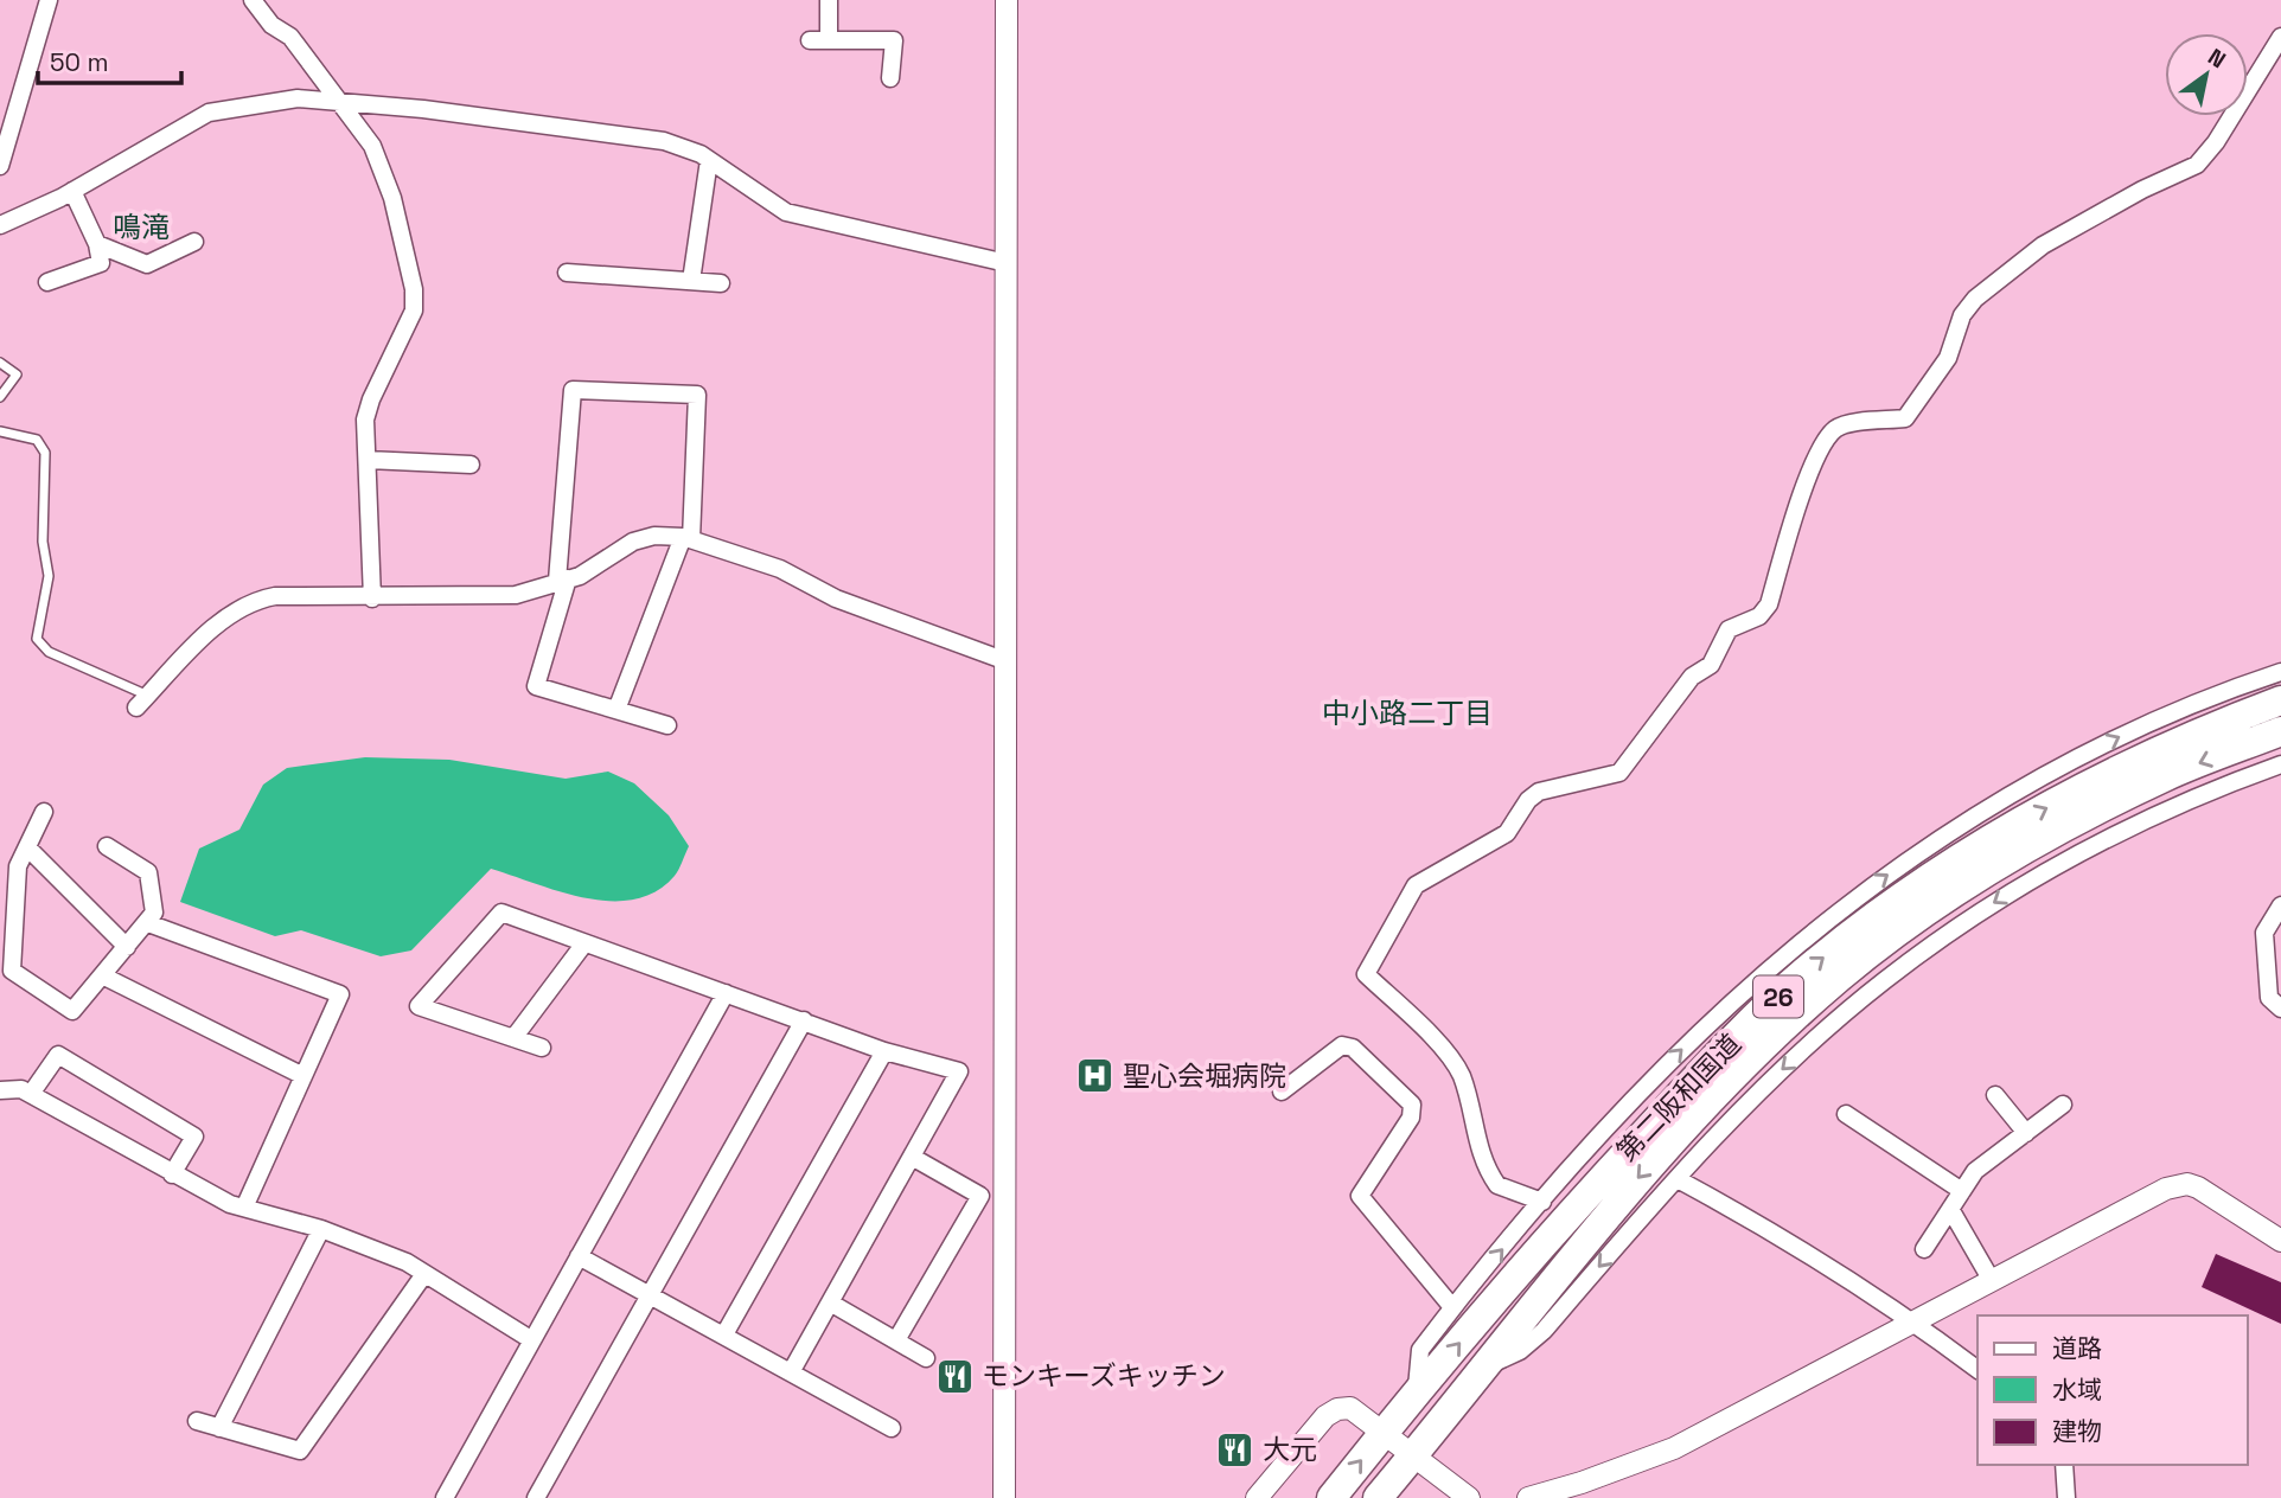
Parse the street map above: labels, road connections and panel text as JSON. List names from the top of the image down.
{
  "streets": {
    "highway": ["26", "第二阪和国道"]
  },
  "districts": ["鳴滝", "中小路二丁目"],
  "places": {
    "hospital": ["聖心会堀病院"],
    "restaurant": ["モンキーズキッチン", "大元"]
  },
  "legend": ["道路", "水域", "建物"],
  "scale_bar": "50 m",
  "north": "top right"
}
